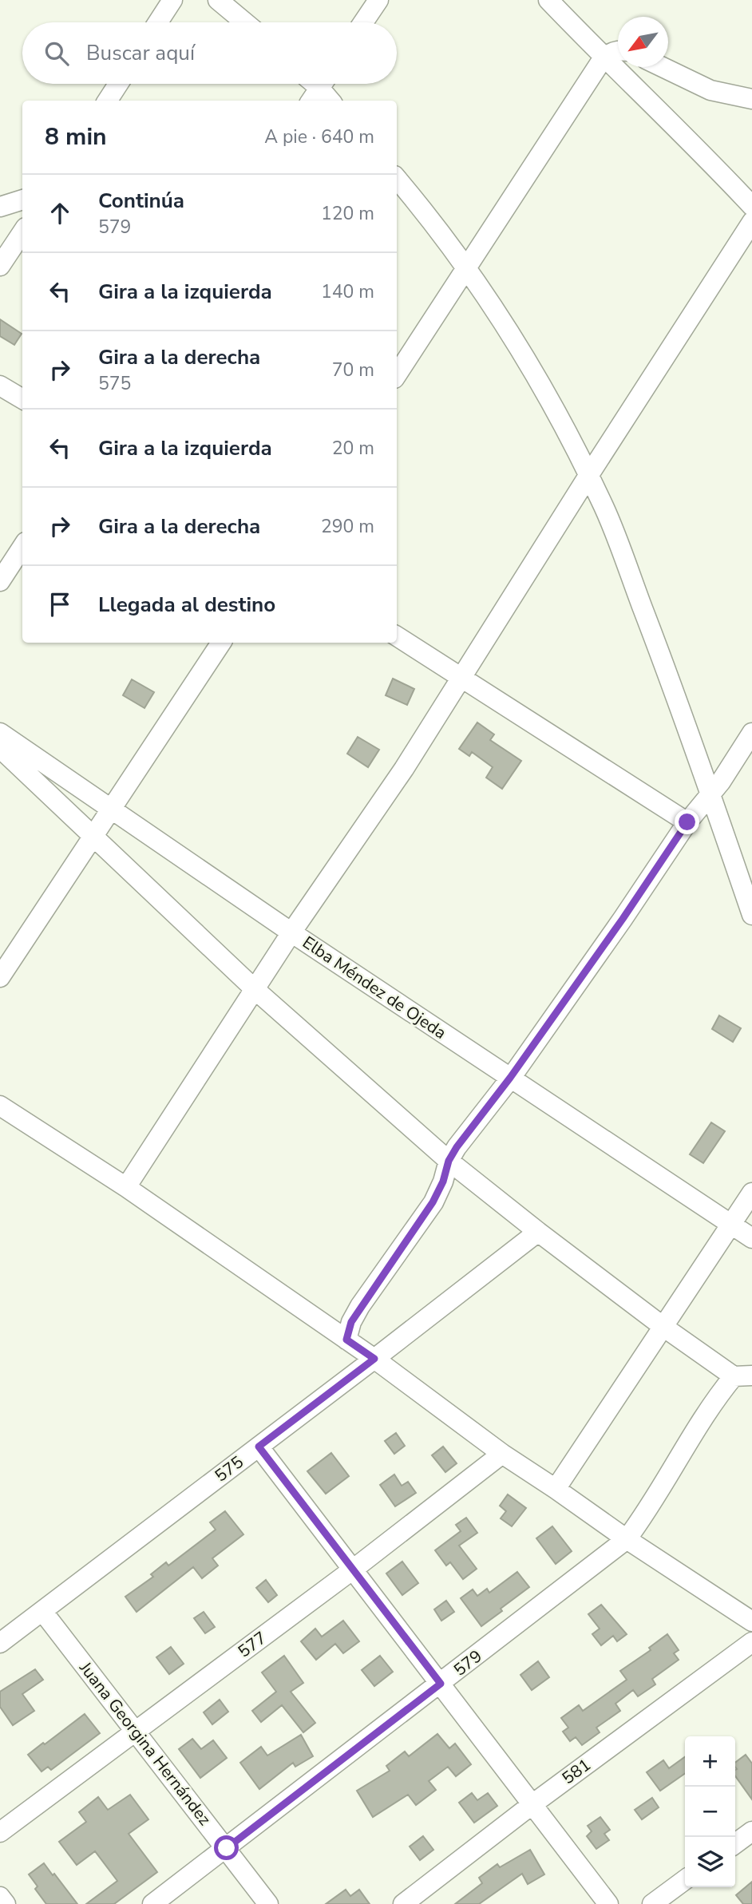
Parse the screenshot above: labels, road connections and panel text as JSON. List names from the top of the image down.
{
  "streets": {
    "street": [
      "Elba Méndez de Ojeda",
      "575",
      "577",
      "579",
      "Juana Georgina Hernández",
      "581"
    ]
  },
  "crossings": [
    ["575", "Juana Georgina Hernández"],
    ["577", "Juana Georgina Hernández"],
    ["579", "Juana Georgina Hernández"]
  ],
  "north": "bottom left",
  "page": {
    "search": "Buscar aquí",
    "heading": ["8 min", "A pie · 640 m"],
    "list": [
      ["Continúa", "579", "120 m"],
      ["Gira a la izquierda", "140 m"],
      ["Gira a la derecha", "575", "70 m"],
      ["Gira a la izquierda", "20 m"],
      ["Gira a la derecha", "290 m"],
      "Llegada al destino"
    ],
    "map_buttons": ["+", "−"]
  }
}
